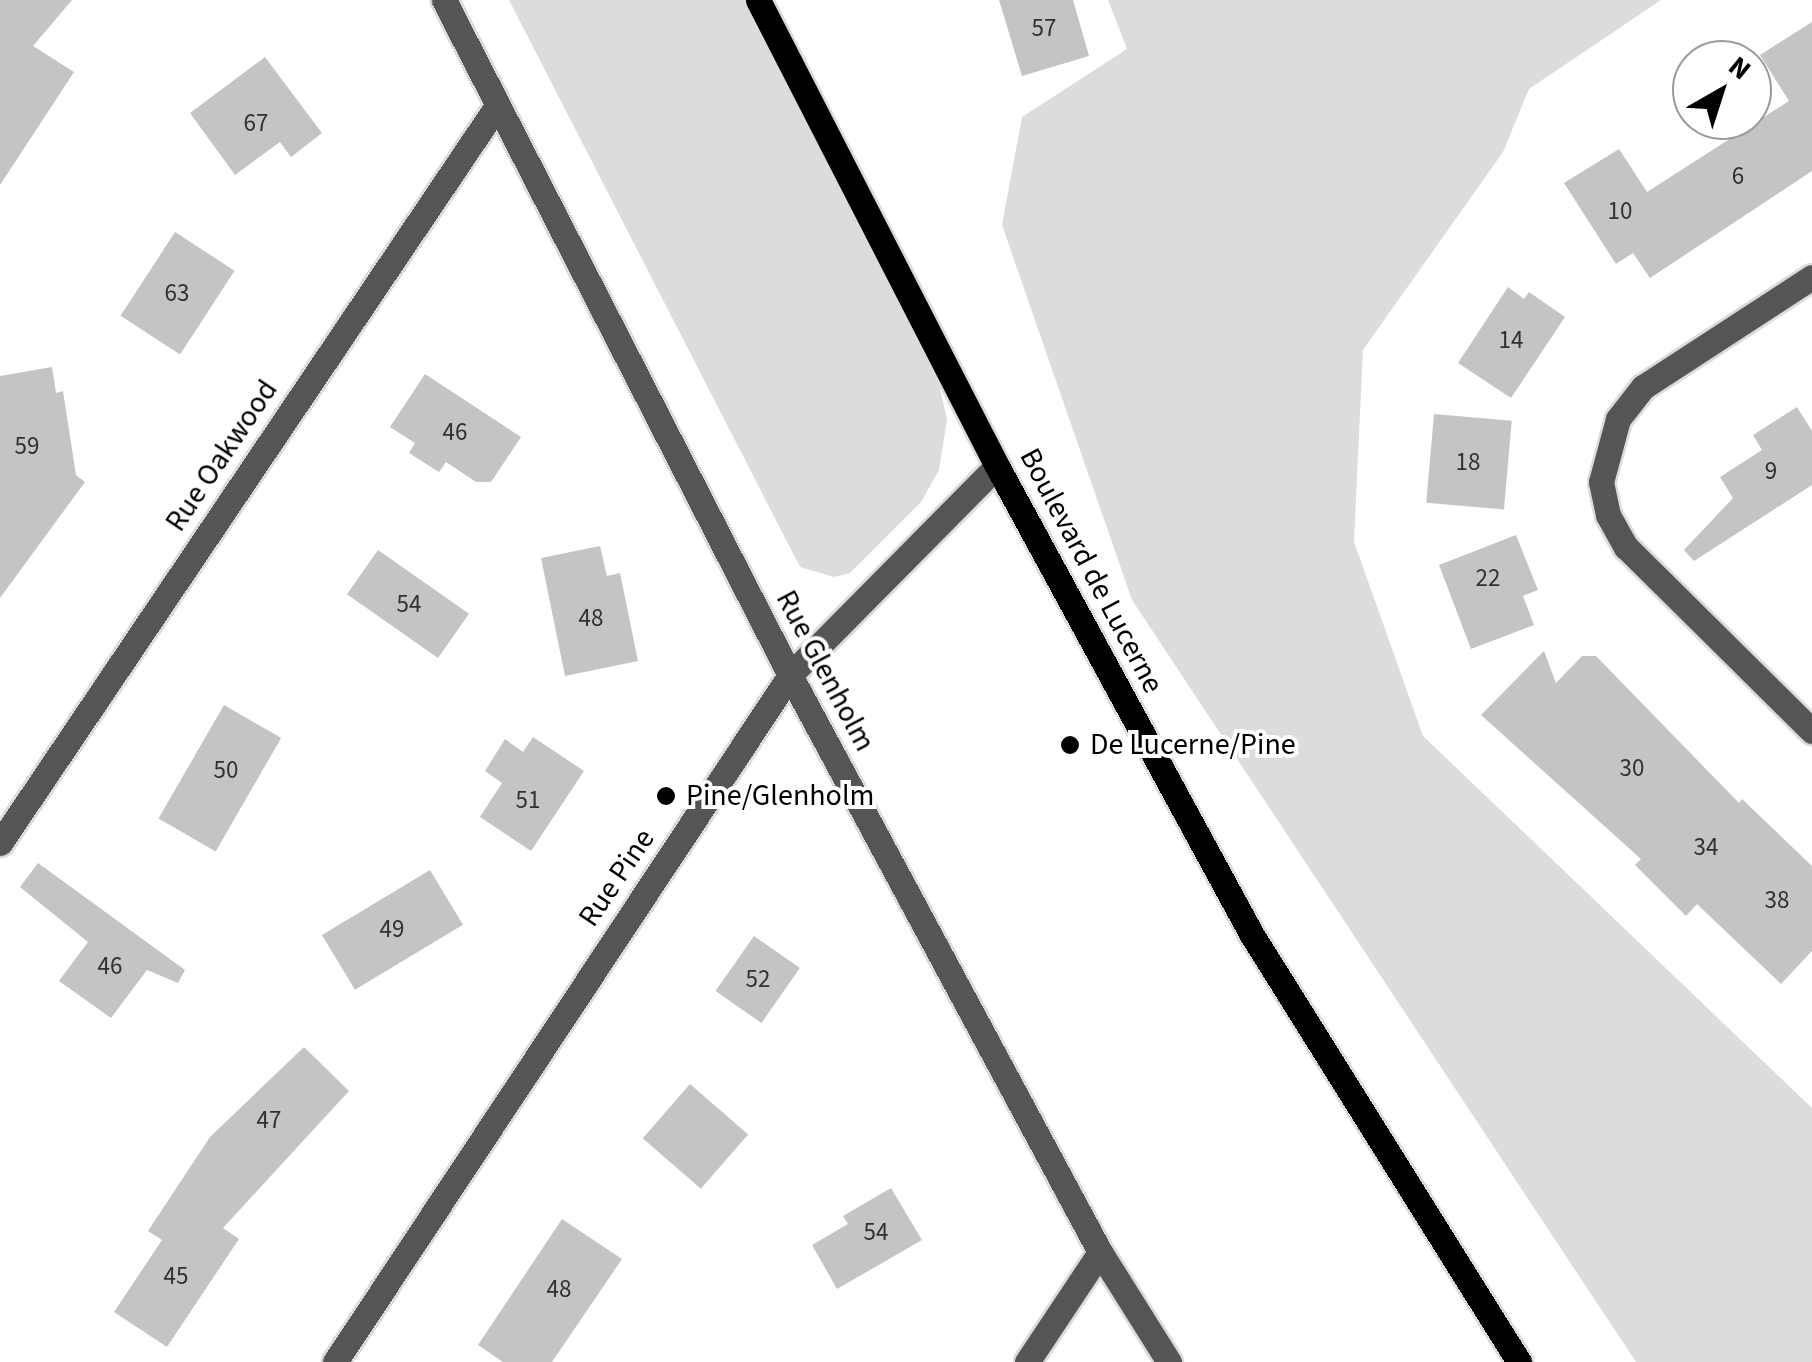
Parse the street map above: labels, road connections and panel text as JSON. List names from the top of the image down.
{
  "streets": {
    "main road": ["Boulevard de Lucerne"],
    "street": ["Rue Oakwood", "Rue Glenholm", "Rue Pine"]
  },
  "crossings": [
    ["Rue Oakwood", "Rue Glenholm"],
    ["Boulevard de Lucerne", "Rue Pine"],
    ["Rue Glenholm", "Rue Pine"]
  ],
  "places": ["De Lucerne/Pine", "Pine/Glenholm"],
  "house_numbers": [
    "57",
    "67",
    "6",
    "10",
    "63",
    "14",
    "46",
    "59",
    "18",
    "9",
    "22",
    "54",
    "48",
    "30",
    "50",
    "51",
    "34",
    "38",
    "49",
    "46",
    "52",
    "47",
    "54",
    "45",
    "48"
  ],
  "north": "top right"
}
